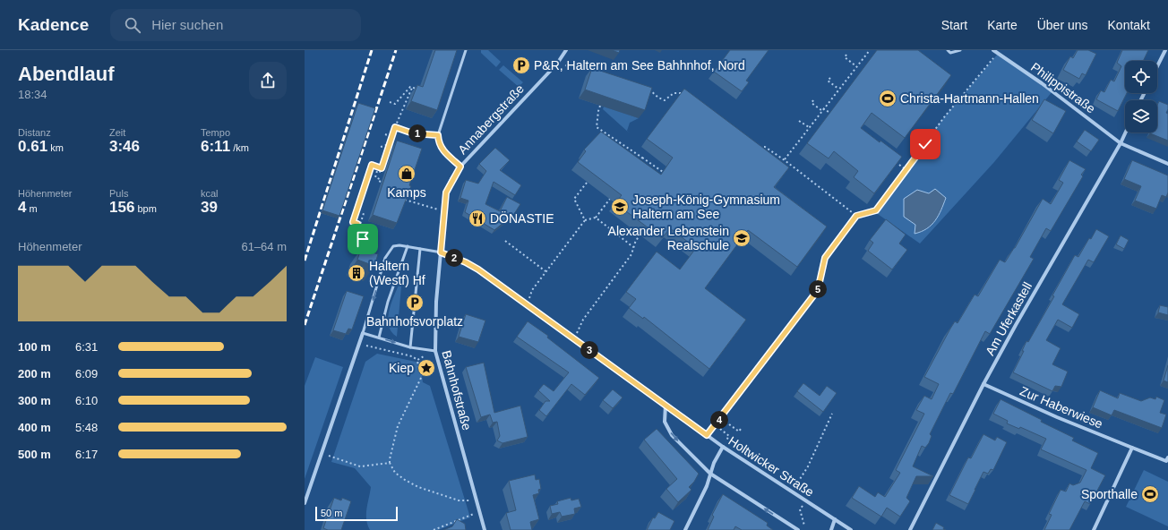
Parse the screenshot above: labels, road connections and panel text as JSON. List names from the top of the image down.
{
  "streets": {
    "street": [
      "Philippistraße",
      "Annabergstraße",
      "Am Uferkastell",
      "Bahnhofstraße",
      "Zur Haberwiese",
      "Holtwicker Straße"
    ]
  },
  "crossings": [
    ["Philippistraße", "Am Uferkastell"],
    ["Annabergstraße", "Bahnhofstraße"],
    ["Annabergstraße", "Holtwicker Straße"],
    ["Am Uferkastell", "Zur Haberwiese"],
    ["Bahnhofstraße", "Holtwicker Straße"]
  ],
  "places": {
    "parking": ["P&R, Haltern am See Bahhnhof, Nord", "Bahnhofsvorplatz"],
    "sports": ["Christa-Hartmann-Hallen", "Sporthalle"],
    "shop": ["Kamps"],
    "school or university": ["Joseph-König-Gymnasium Haltern am See", "Alexander Lebenstein Realschule"],
    "restaurant": ["DÖNASTIE"],
    "building": ["Haltern (Westf) Hf"],
    "place": ["Kiep"]
  },
  "scale_bar": "50 m",
  "page": {
    "header": "Kadence",
    "search": "Hier suchen",
    "nav": [
      "Start",
      "Karte",
      "Über uns",
      "Kontakt"
    ],
    "heading": ["Abendlauf", "18:34"],
    "stats": [
      ["Distanz", "0.61 km"],
      ["Zeit", "3:46"],
      ["Tempo", "6:11 /km"],
      ["Höhenmeter", "4 m"],
      ["Puls", "156 bpm"],
      ["kcal", "39"]
    ],
    "pins": [
      "1",
      "2",
      "5",
      "3",
      "4"
    ],
    "chart": ["Höhenmeter", "61–64 m"],
    "list": [
      {
        "name": "100 m",
        "note": "6:31"
      },
      {
        "name": "200 m",
        "note": "6:09"
      },
      {
        "name": "300 m",
        "note": "6:10"
      },
      {
        "name": "400 m",
        "note": "5:48"
      },
      {
        "name": "500 m",
        "note": "6:17"
      }
    ],
    "scale": "50 m"
  }
}
